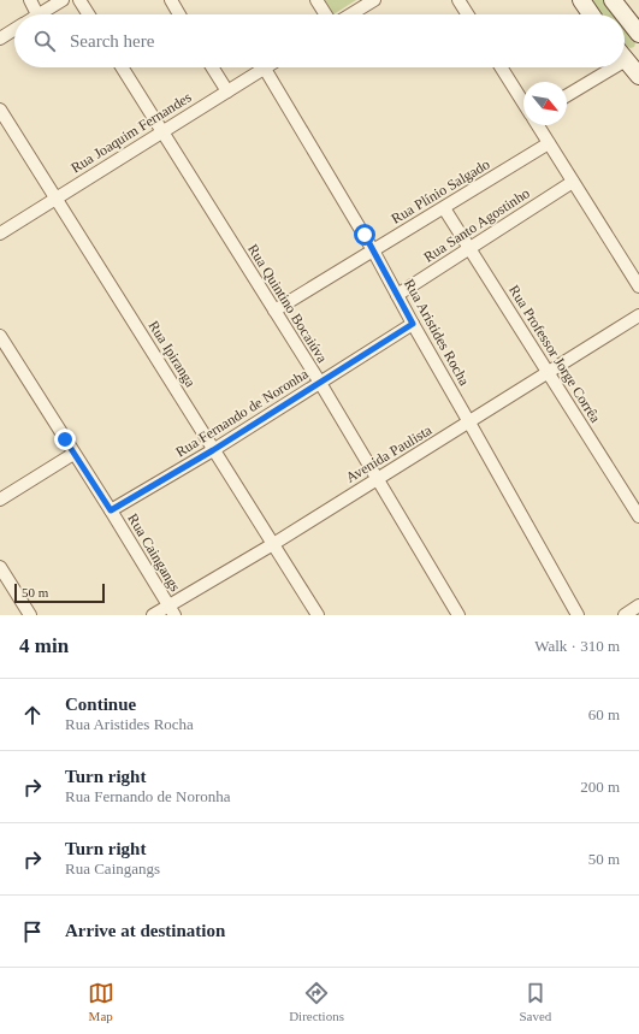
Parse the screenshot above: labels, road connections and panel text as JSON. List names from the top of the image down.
{
  "streets": {
    "street": [
      "Rua Joaquim Fernandes",
      "Rua Plínio Salgado",
      "Rua Santo Agostinho",
      "Rua Quintino Bocaiúva",
      "Rua Aristides Rocha",
      "Rua Ipiranga",
      "Rua Professor Jorge Corrêa",
      "Rua Fernando de Noronha",
      "Avenida Paulista",
      "Rua Caingangs"
    ]
  },
  "crossings": [
    ["Rua Joaquim Fernandes", "Rua Quintino Bocaiúva"],
    ["Rua Joaquim Fernandes", "Rua Aristides Rocha"],
    ["Rua Joaquim Fernandes", "Rua Ipiranga"],
    ["Rua Plínio Salgado", "Rua Quintino Bocaiúva"],
    ["Rua Plínio Salgado", "Rua Aristides Rocha"],
    ["Rua Plínio Salgado", "Rua Professor Jorge Corrêa"],
    ["Rua Santo Agostinho", "Rua Aristides Rocha"],
    ["Rua Santo Agostinho", "Rua Professor Jorge Corrêa"],
    ["Rua Quintino Bocaiúva", "Rua Fernando de Noronha"],
    ["Rua Quintino Bocaiúva", "Avenida Paulista"],
    ["Rua Aristides Rocha", "Rua Fernando de Noronha"],
    ["Rua Aristides Rocha", "Avenida Paulista"],
    ["Rua Ipiranga", "Rua Fernando de Noronha"],
    ["Rua Ipiranga", "Avenida Paulista"],
    ["Rua Professor Jorge Corrêa", "Avenida Paulista"],
    ["Rua Fernando de Noronha", "Rua Caingangs"],
    ["Avenida Paulista", "Rua Caingangs"]
  ],
  "scale_bar": "50 m",
  "north": "bottom right",
  "page": {
    "search": "Search here",
    "scale": "50 m",
    "heading": ["4 min", "Walk · 310 m"],
    "list": [
      ["Continue", "Rua Aristides Rocha", "60 m"],
      ["Turn right", "Rua Fernando de Noronha", "200 m"],
      ["Turn right", "Rua Caingangs", "50 m"],
      "Arrive at destination"
    ],
    "nav": ["Map", "Directions", "Saved"]
  }
}
